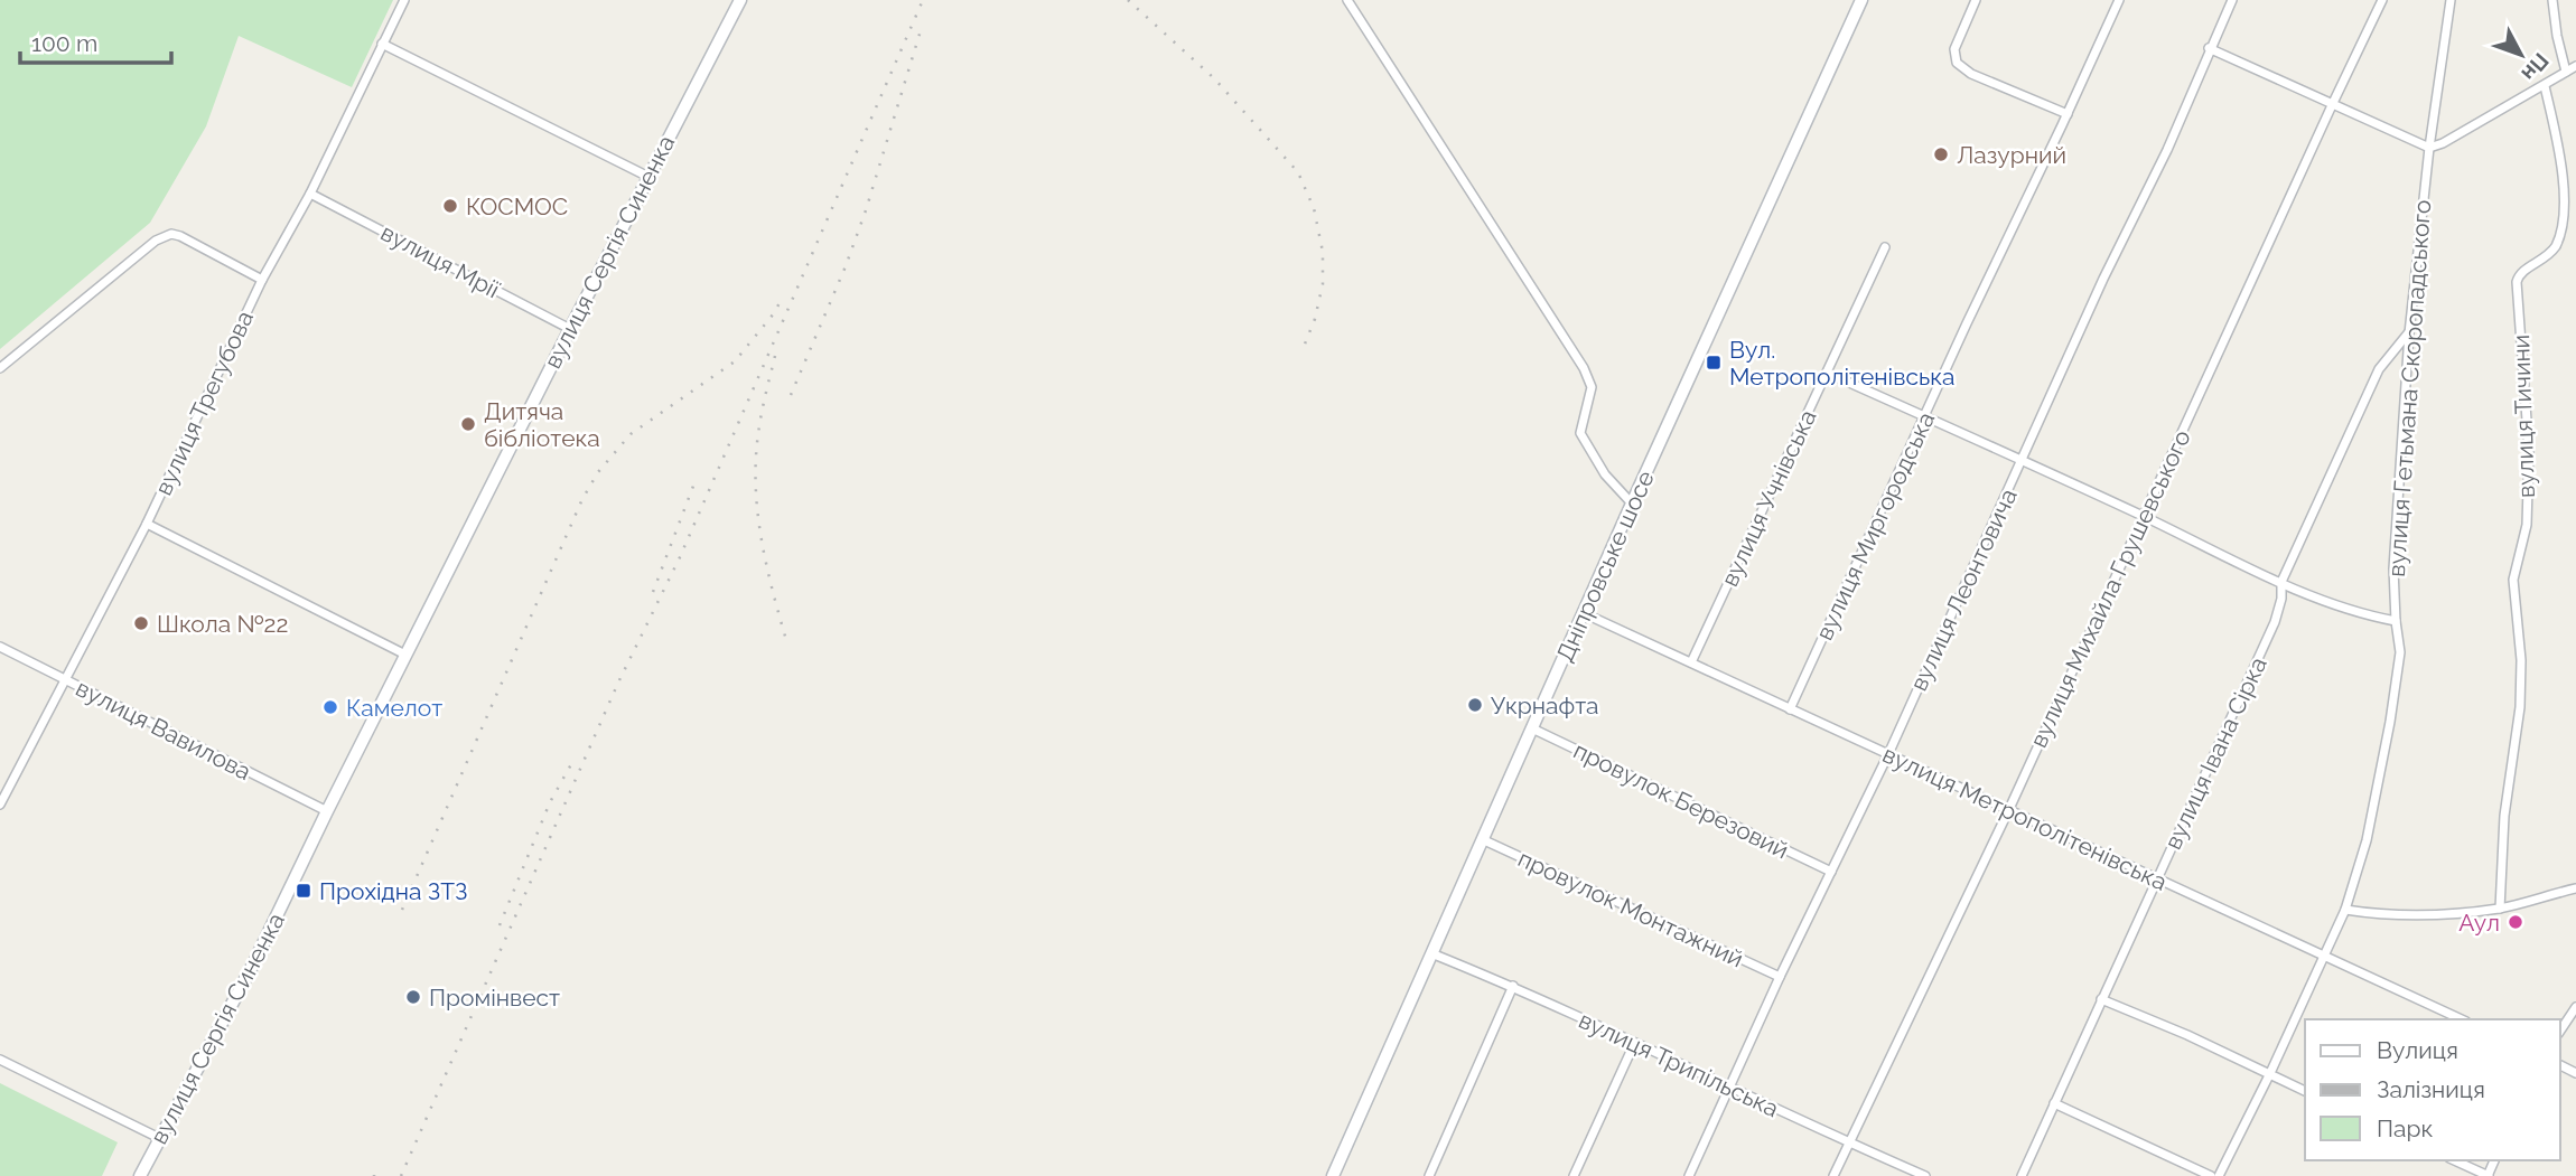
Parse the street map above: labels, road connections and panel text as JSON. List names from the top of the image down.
{
  "streets": {
    "street": [
      "вулиця Сергія Синенка",
      "вулиця Мрії",
      "вулиця Гетьмана Скоропадського",
      "вулиця Трегубова",
      "вулиця Тичини",
      "вулиця Учнівська",
      "вулиця Миргородська",
      "Дніпровське шосе",
      "вулиця Михайла Грушевського",
      "вулиця Леонтовича",
      "вулиця Вавилова",
      "вулиця Івана Сірка",
      "провулок Березовий",
      "вулиця Метрополітенівська",
      "провулок Монтажний",
      "вулиця Трипільська"
    ]
  },
  "crossings": [
    ["вулиця Сергія Синенка", "вулиця Мрії"],
    ["вулиця Сергія Синенка", "вулиця Вавилова"],
    ["вулиця Мрії", "вулиця Трегубова"],
    ["вулиця Гетьмана Скоропадського", "вулиця Івана Сірка"],
    ["вулиця Гетьмана Скоропадського", "вулиця Метрополітенівська"],
    ["вулиця Трегубова", "вулиця Вавилова"],
    ["вулиця Учнівська", "вулиця Метрополітенівська"],
    ["вулиця Миргородська", "вулиця Метрополітенівська"],
    ["Дніпровське шосе", "провулок Березовий"],
    ["Дніпровське шосе", "вулиця Метрополітенівська"],
    ["Дніпровське шосе", "провулок Монтажний"],
    ["Дніпровське шосе", "вулиця Трипільська"],
    ["вулиця Михайла Грушевського", "вулиця Метрополітенівська"],
    ["вулиця Михайла Грушевського", "вулиця Трипільська"],
    ["вулиця Леонтовича", "провулок Березовий"],
    ["вулиця Леонтовича", "вулиця Метрополітенівська"],
    ["вулиця Леонтовича", "провулок Монтажний"],
    ["вулиця Леонтовича", "вулиця Трипільська"],
    ["вулиця Івана Сірка", "вулиця Метрополітенівська"]
  ],
  "places": {
    "other": [
      "Лазурний",
      "КОСМОС",
      "Дитяча бібліотека",
      "Школа №22",
      "Укрнафта",
      "Камелот",
      "Аул",
      "Промінвест"
    ],
    "transit": ["Вул. Метрополітенівська", "Прохідна ЗТЗ"]
  },
  "legend": ["Вулиця", "Залізниця", "Парк"],
  "scale_bar": "100 m",
  "north": "bottom right"
}
